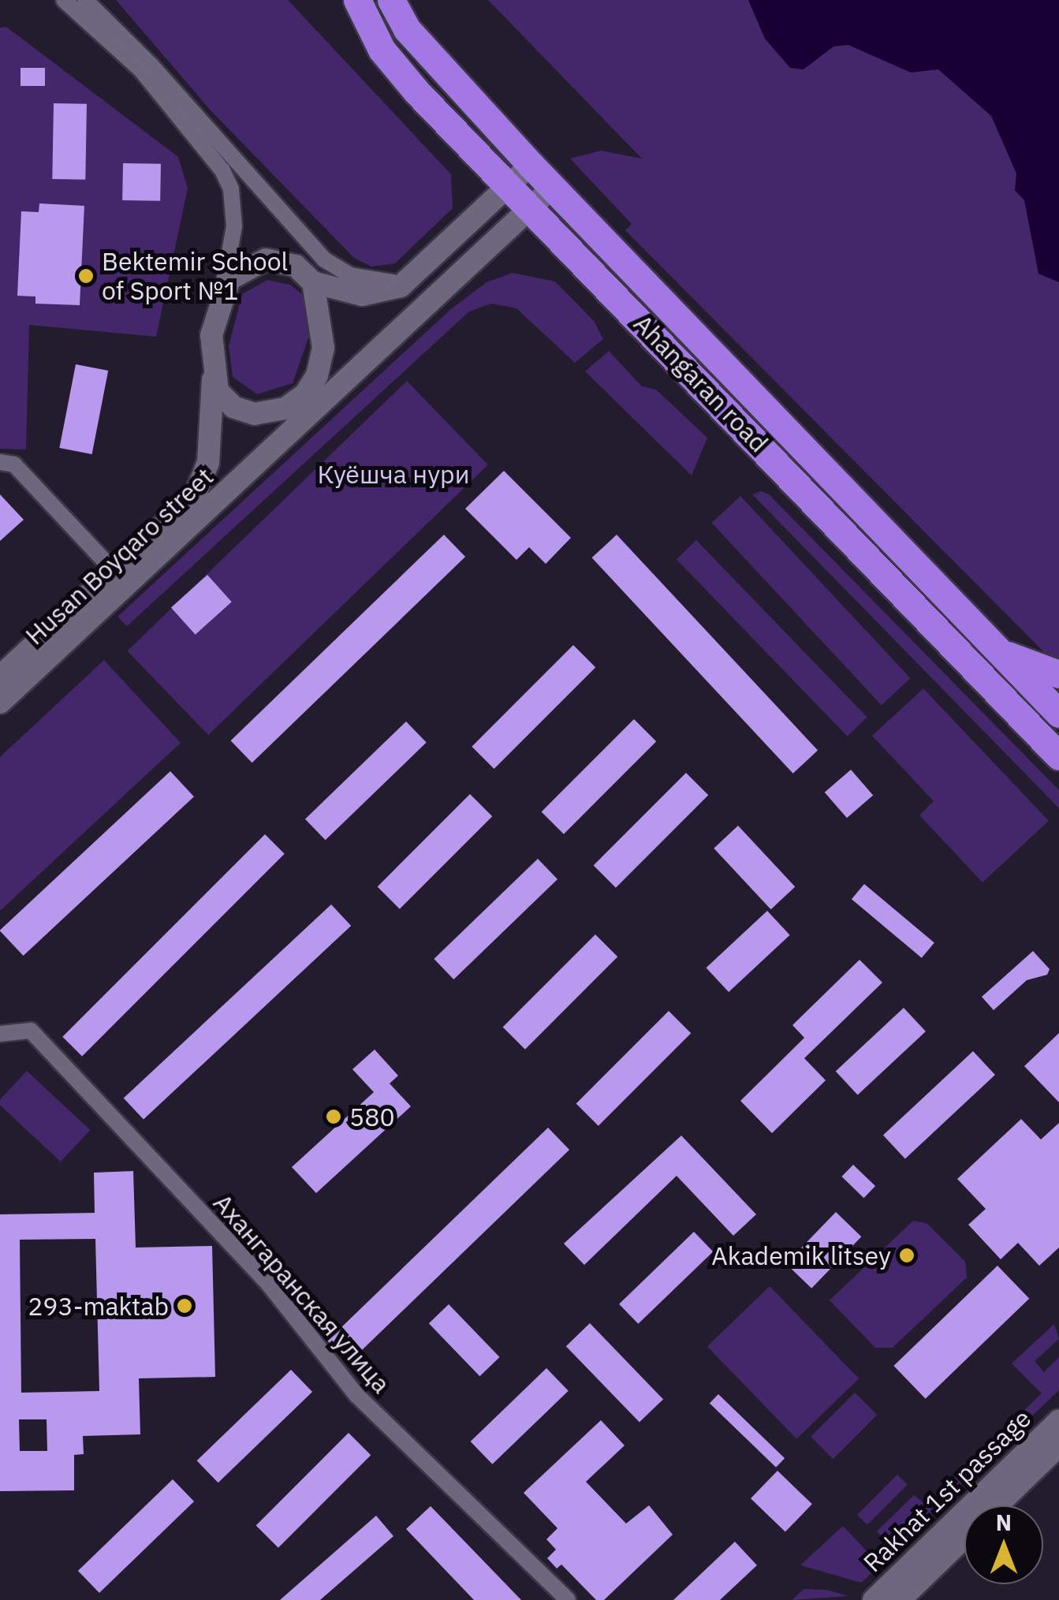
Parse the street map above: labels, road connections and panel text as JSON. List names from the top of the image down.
{
  "streets": {
    "highway": ["Ahangaran road"],
    "main road": ["Husan Boyqaro street", "Rakhat 1st passage"],
    "street": ["Ахангаранская улица"]
  },
  "parks": ["Куёшча нури"],
  "places": [
    "Bektemir School of Sport №1",
    "580",
    "Akademik litsey",
    "293-maktab"
  ],
  "north": "top"
}
